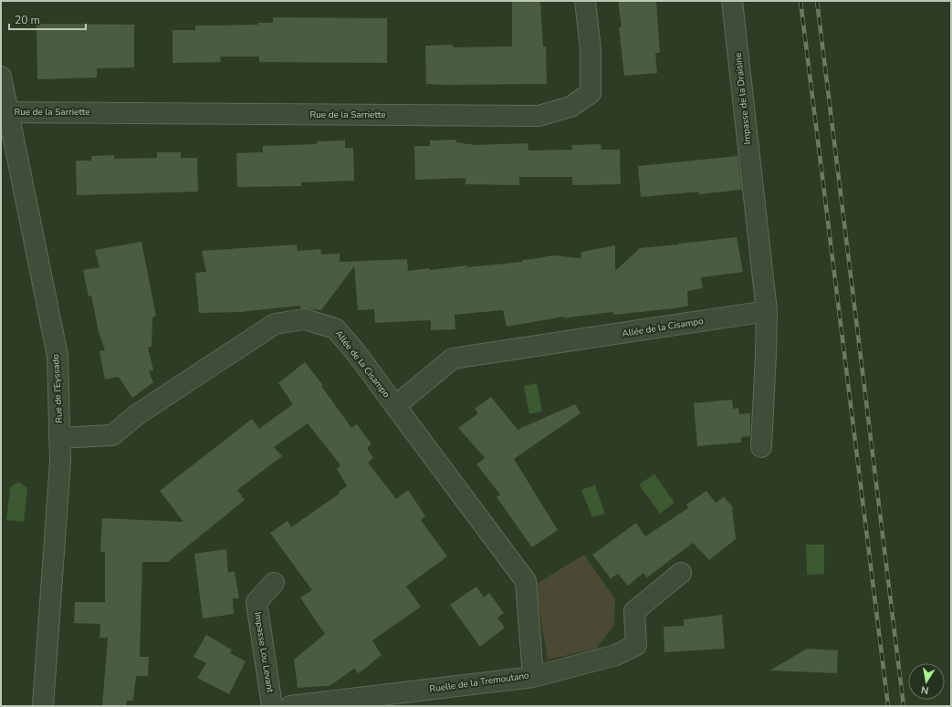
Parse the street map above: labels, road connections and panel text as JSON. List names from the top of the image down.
{
  "streets": {
    "street": [
      "Impasse de la Draisine",
      "Rue de la Sarriette",
      "Allée de la Cisampo",
      "Rue de l'Eyssado",
      "Impasse Lou Levant",
      "Ruelle de la Tremoutano"
    ]
  },
  "crossings": [
    ["Impasse de la Draisine", "Allée de la Cisampo"],
    ["Rue de la Sarriette", "Rue de l'Eyssado"],
    ["Allée de la Cisampo", "Rue de l'Eyssado"],
    ["Allée de la Cisampo", "Ruelle de la Tremoutano"]
  ],
  "scale_bar": "20 m",
  "north": "bottom"
}
